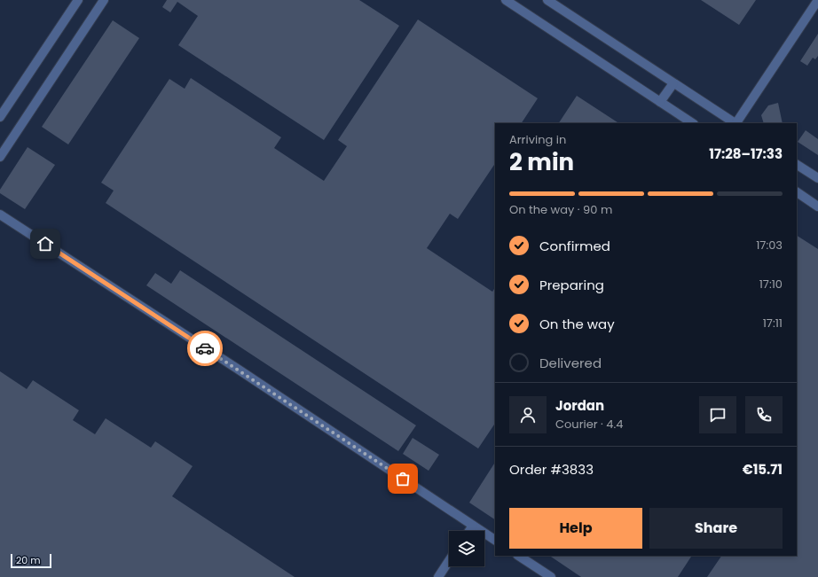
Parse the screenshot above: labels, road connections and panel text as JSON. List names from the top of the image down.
{
  "scale_bar": "20 m",
  "page": {
    "heading": ["2 min", "Arriving in", "17:28–17:33"],
    "panel": [
      "Jordan",
      "Courier · 4.4",
      "Order #3833",
      "€15.71"
    ],
    "bar": "On the way · 90 m",
    "list": [
      ["Confirmed", "17:03"],
      ["Preparing", "17:10"],
      ["On the way", "17:11"],
      "Delivered"
    ],
    "buttons": ["Help", "Share"],
    "scale": "20 m"
  }
}
